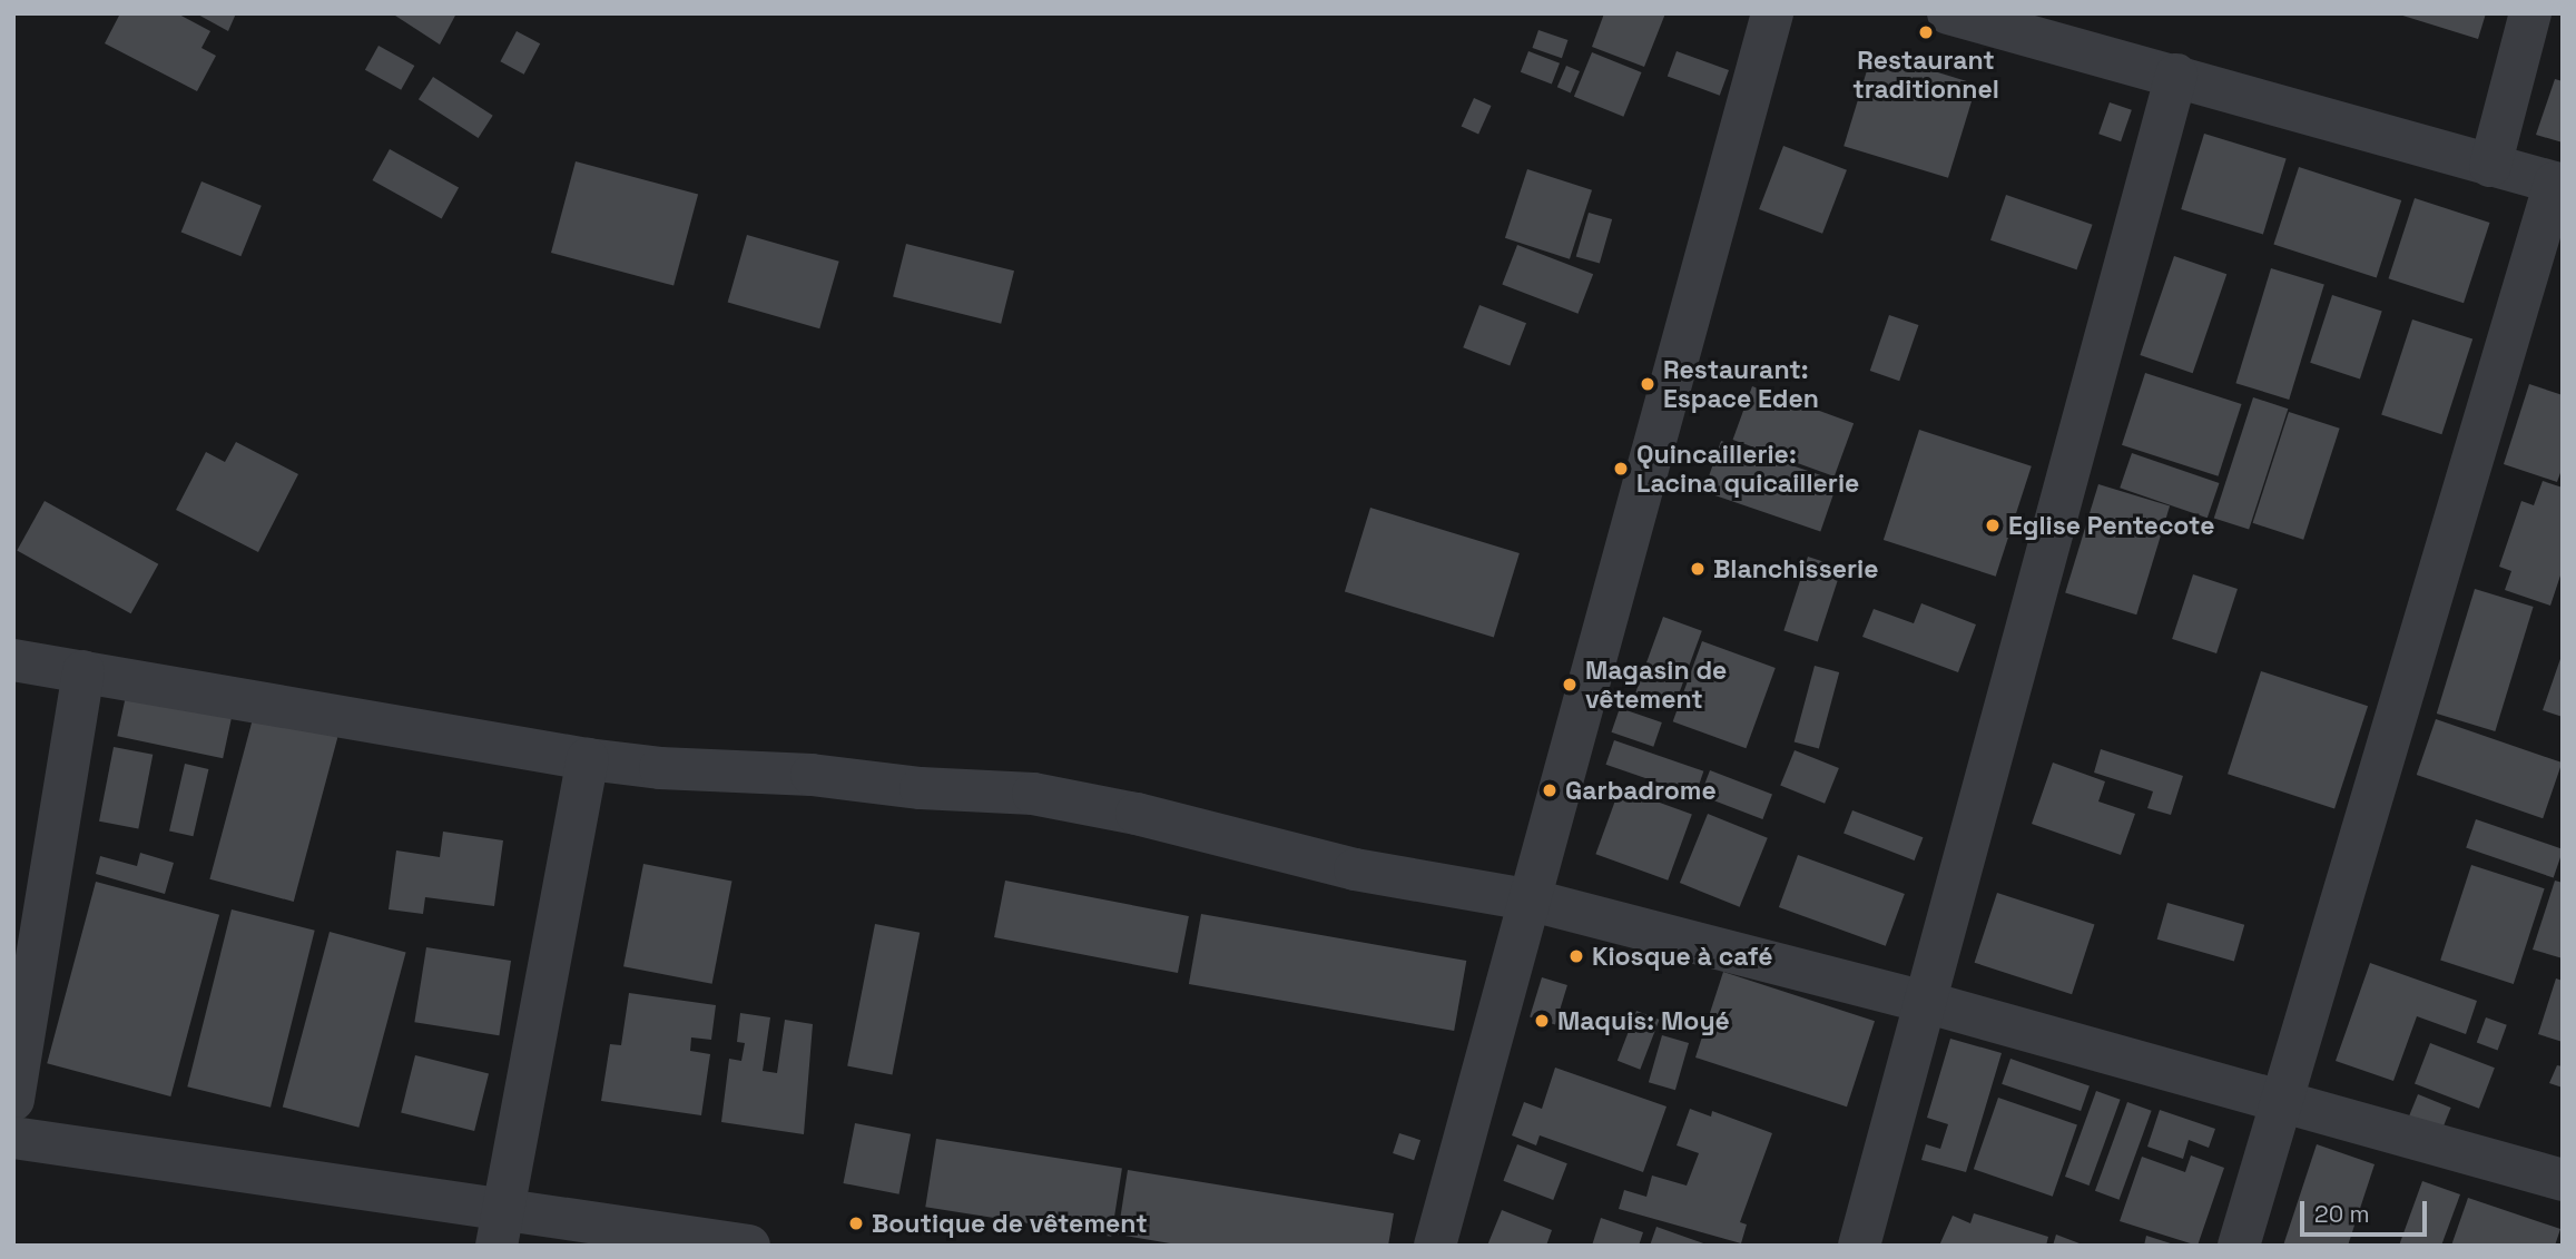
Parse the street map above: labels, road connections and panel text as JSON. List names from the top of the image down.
{
  "places": [
    "Restaurant traditionnel",
    "Restaurant: Espace Eden",
    "Quincaillerie: Lacina quicaillerie",
    "Eglise Pentecote",
    "Blanchisserie",
    "Magasin de vêtement",
    "Garbadrome",
    "Kiosque à café",
    "Maquis: Moyé",
    "Boutique de vêtement"
  ],
  "scale_bar": "20 m"
}
